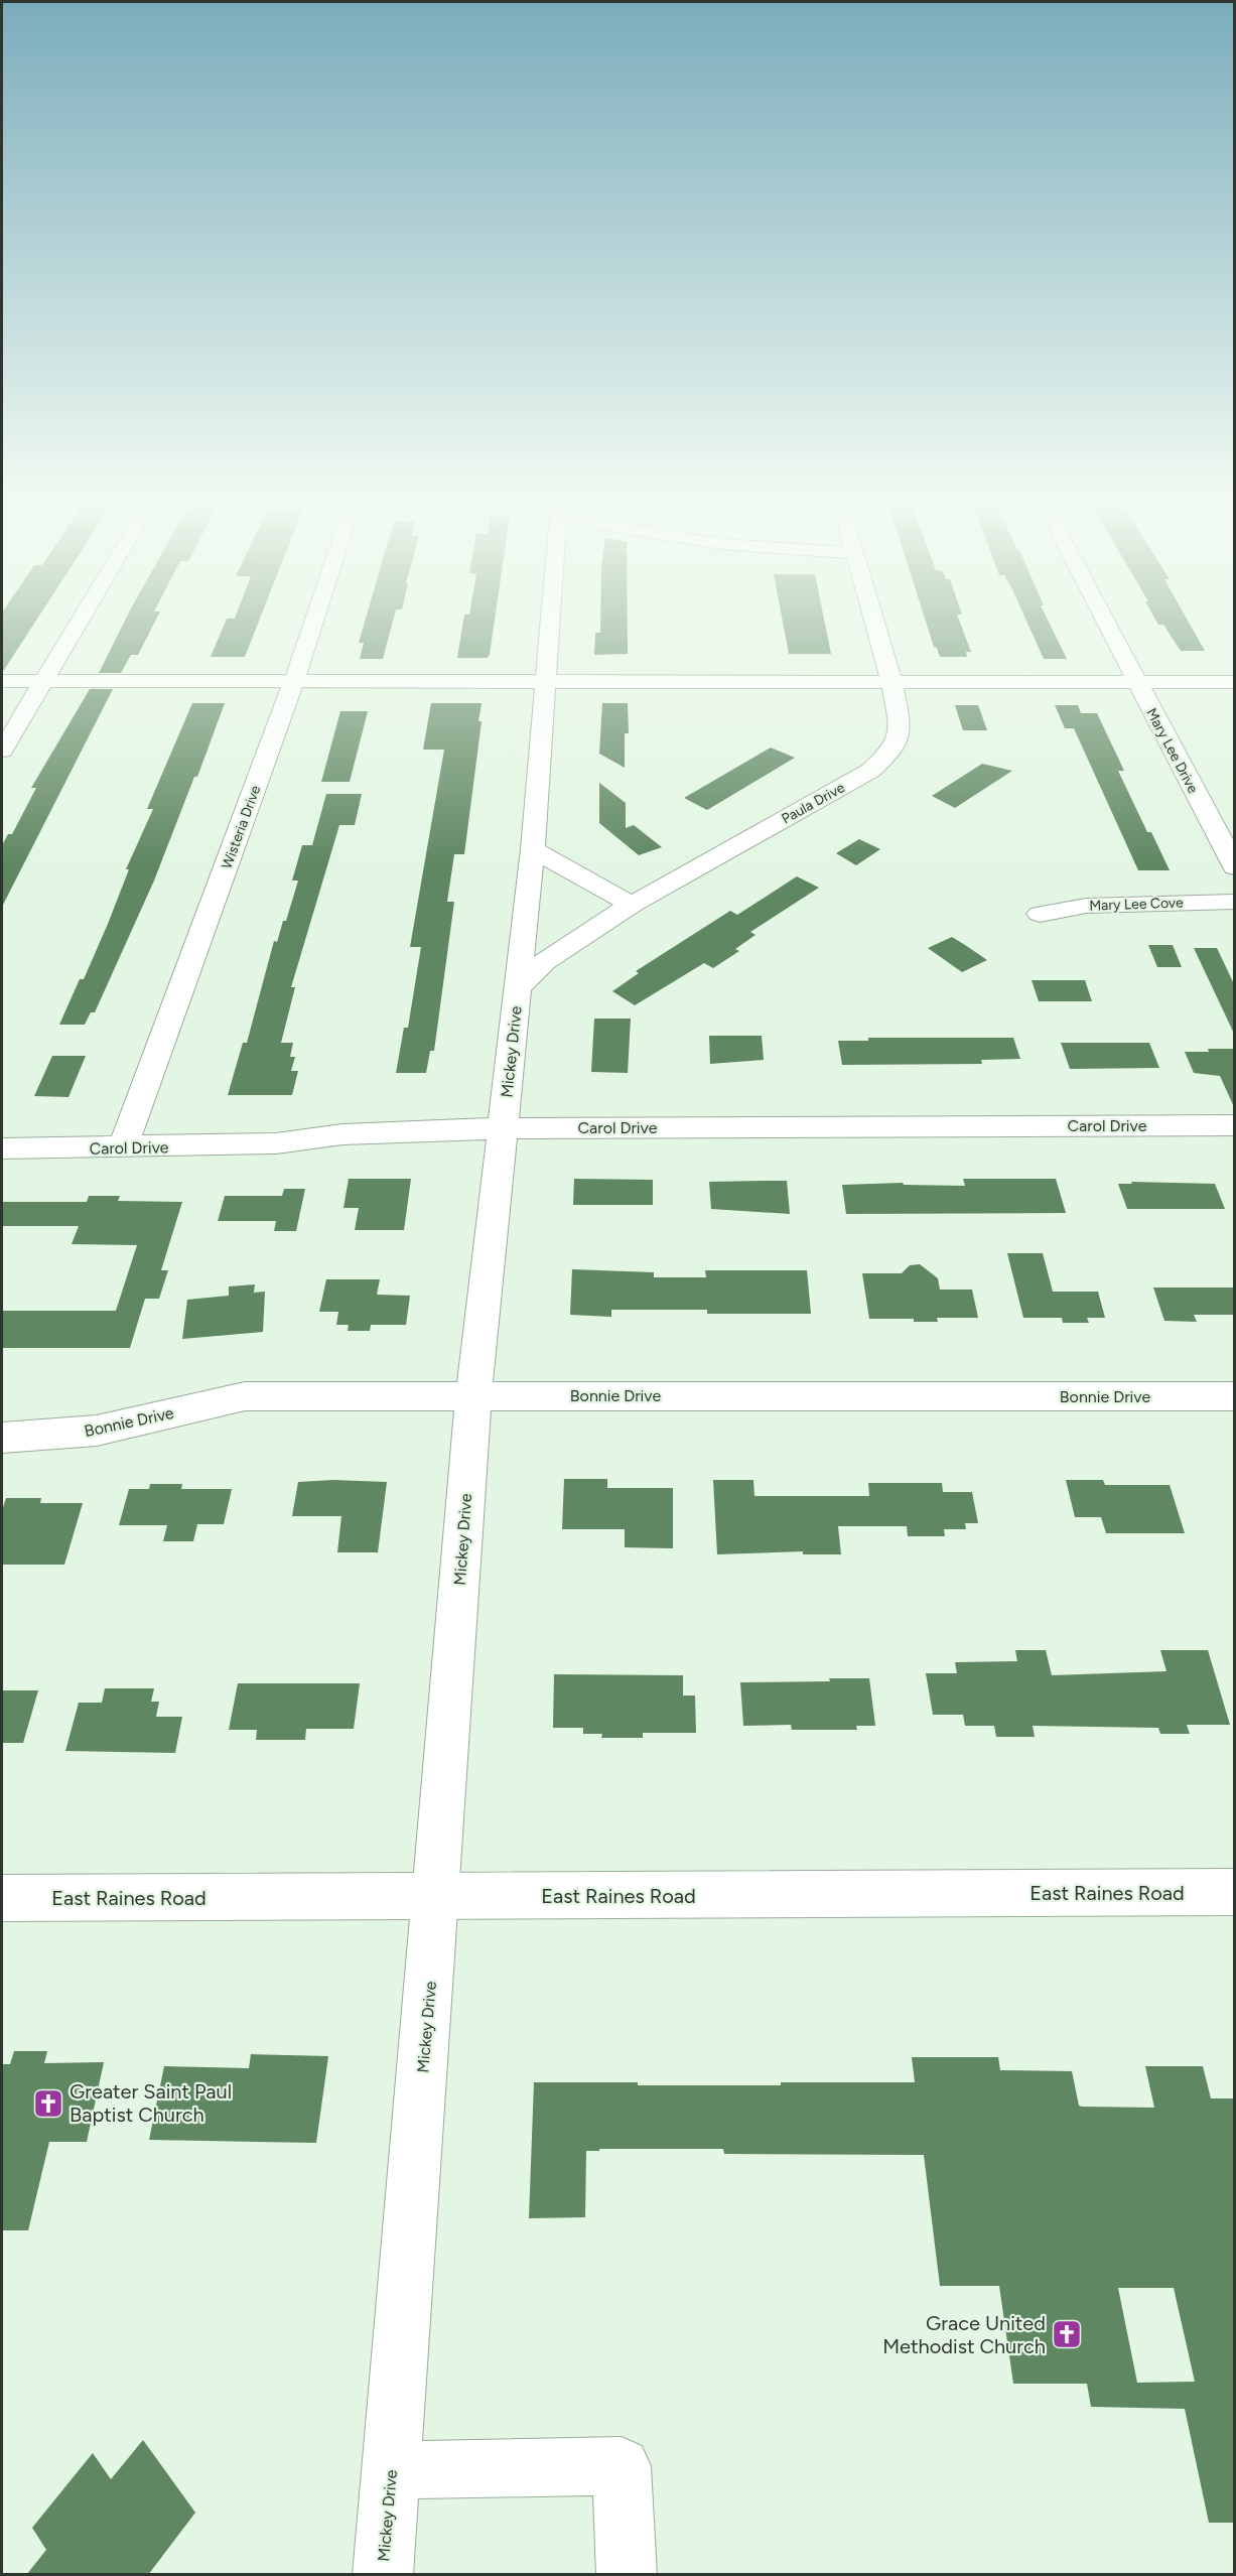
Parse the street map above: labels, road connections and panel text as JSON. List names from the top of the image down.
{
  "streets": {
    "street": [
      "Mary Lee Drive",
      "Paula Drive",
      "Wisteria Drive",
      "Mary Lee Cove",
      "Mickey Drive",
      "Carol Drive",
      "Bonnie Drive",
      "East Raines Road"
    ]
  },
  "crossings": [
    ["Paula Drive", "Mickey Drive"],
    ["Wisteria Drive", "Carol Drive"],
    ["Mickey Drive", "Carol Drive"],
    ["Mickey Drive", "Bonnie Drive"],
    ["Mickey Drive", "East Raines Road"]
  ],
  "places": {
    "church": ["Greater Saint Paul Baptist Church", "Grace United Methodist Church"]
  }
}
